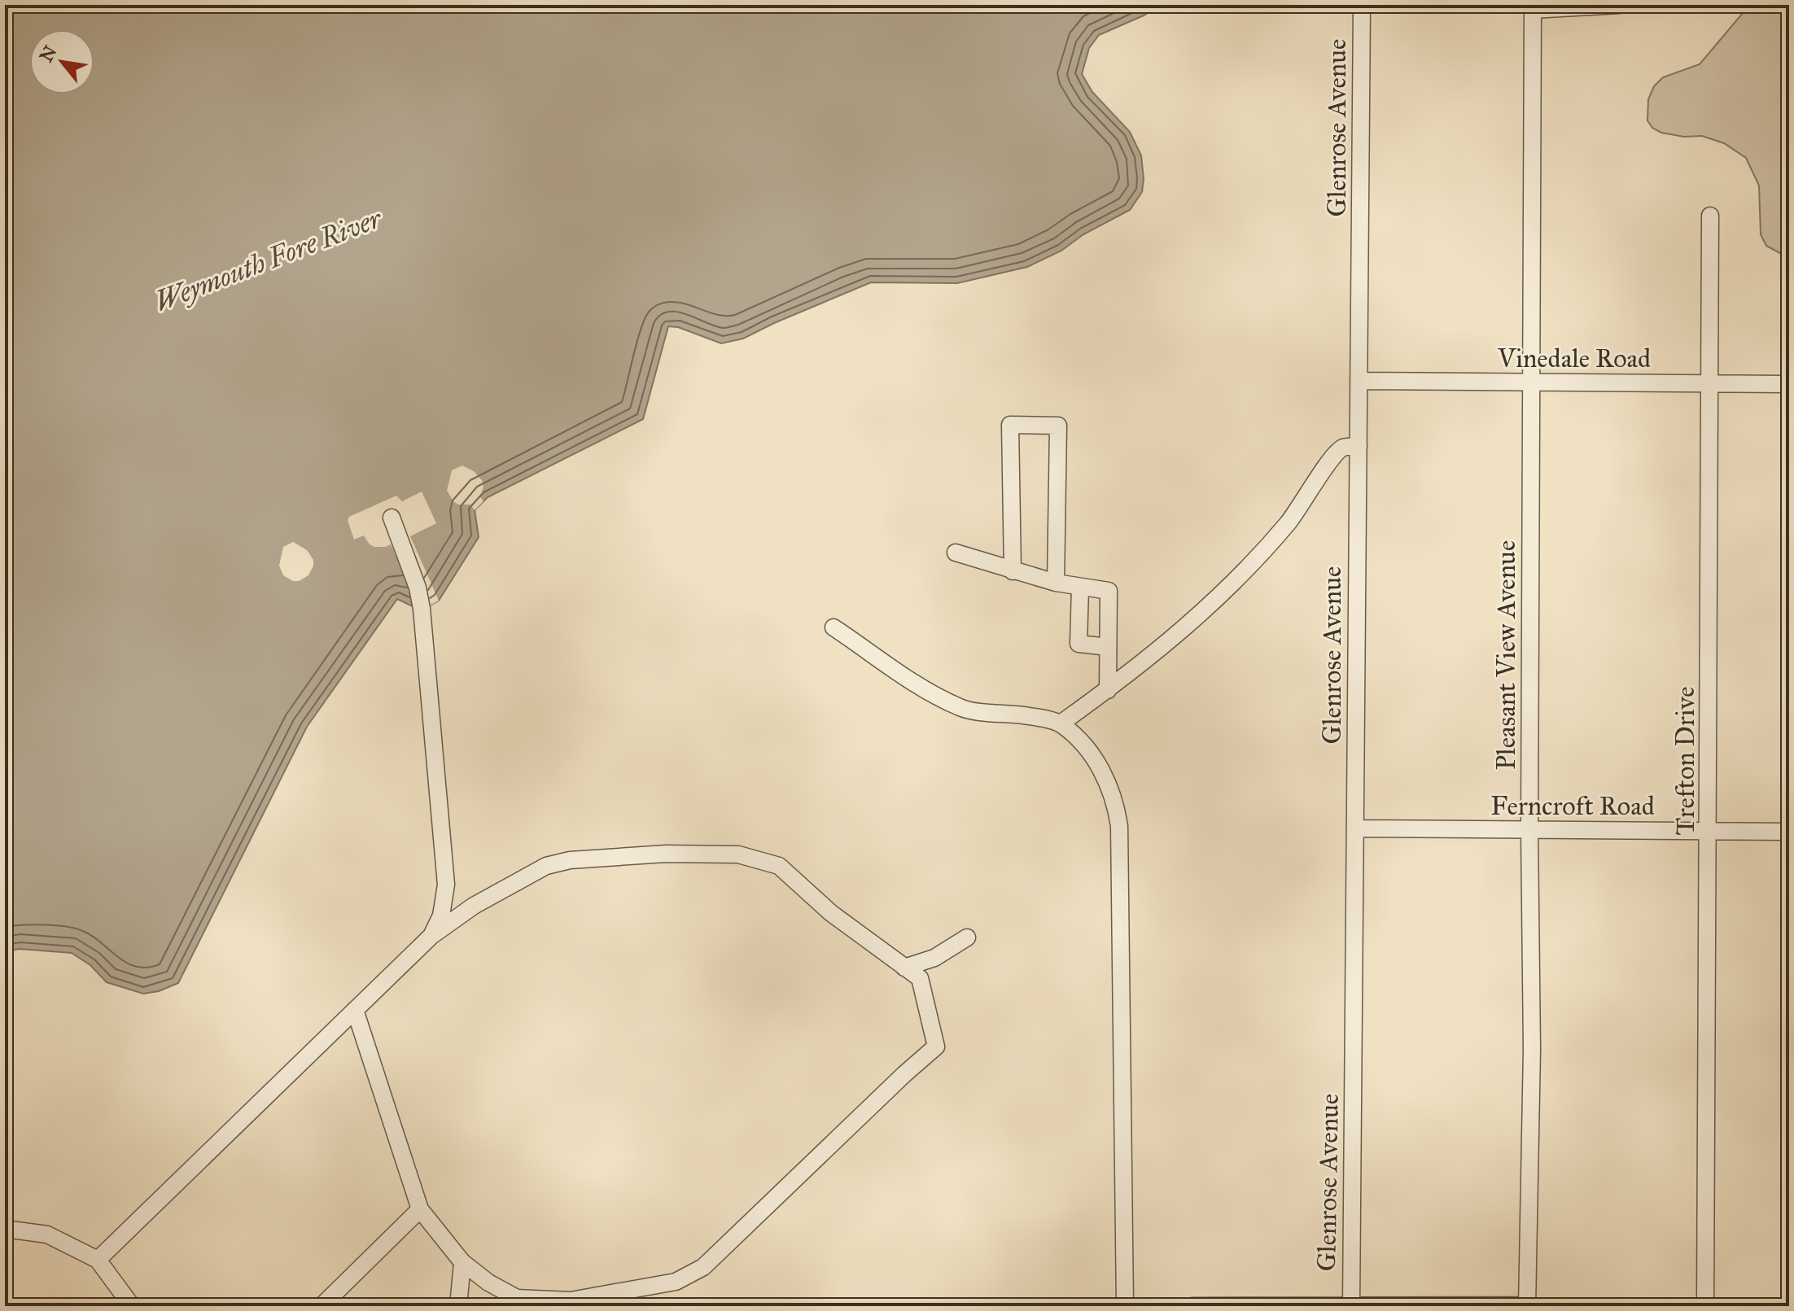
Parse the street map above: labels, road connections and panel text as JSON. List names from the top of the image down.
{
  "streets": {
    "street": [
      "Glenrose Avenue",
      "Vinedale Road",
      "Pleasant View Avenue",
      "Trefton Drive",
      "Ferncroft Road"
    ]
  },
  "crossings": [
    ["Glenrose Avenue", "Vinedale Road"],
    ["Glenrose Avenue", "Ferncroft Road"],
    ["Vinedale Road", "Pleasant View Avenue"],
    ["Vinedale Road", "Trefton Drive"],
    ["Pleasant View Avenue", "Ferncroft Road"],
    ["Trefton Drive", "Ferncroft Road"]
  ],
  "water": ["Weymouth Fore River"],
  "north": "top left"
}
